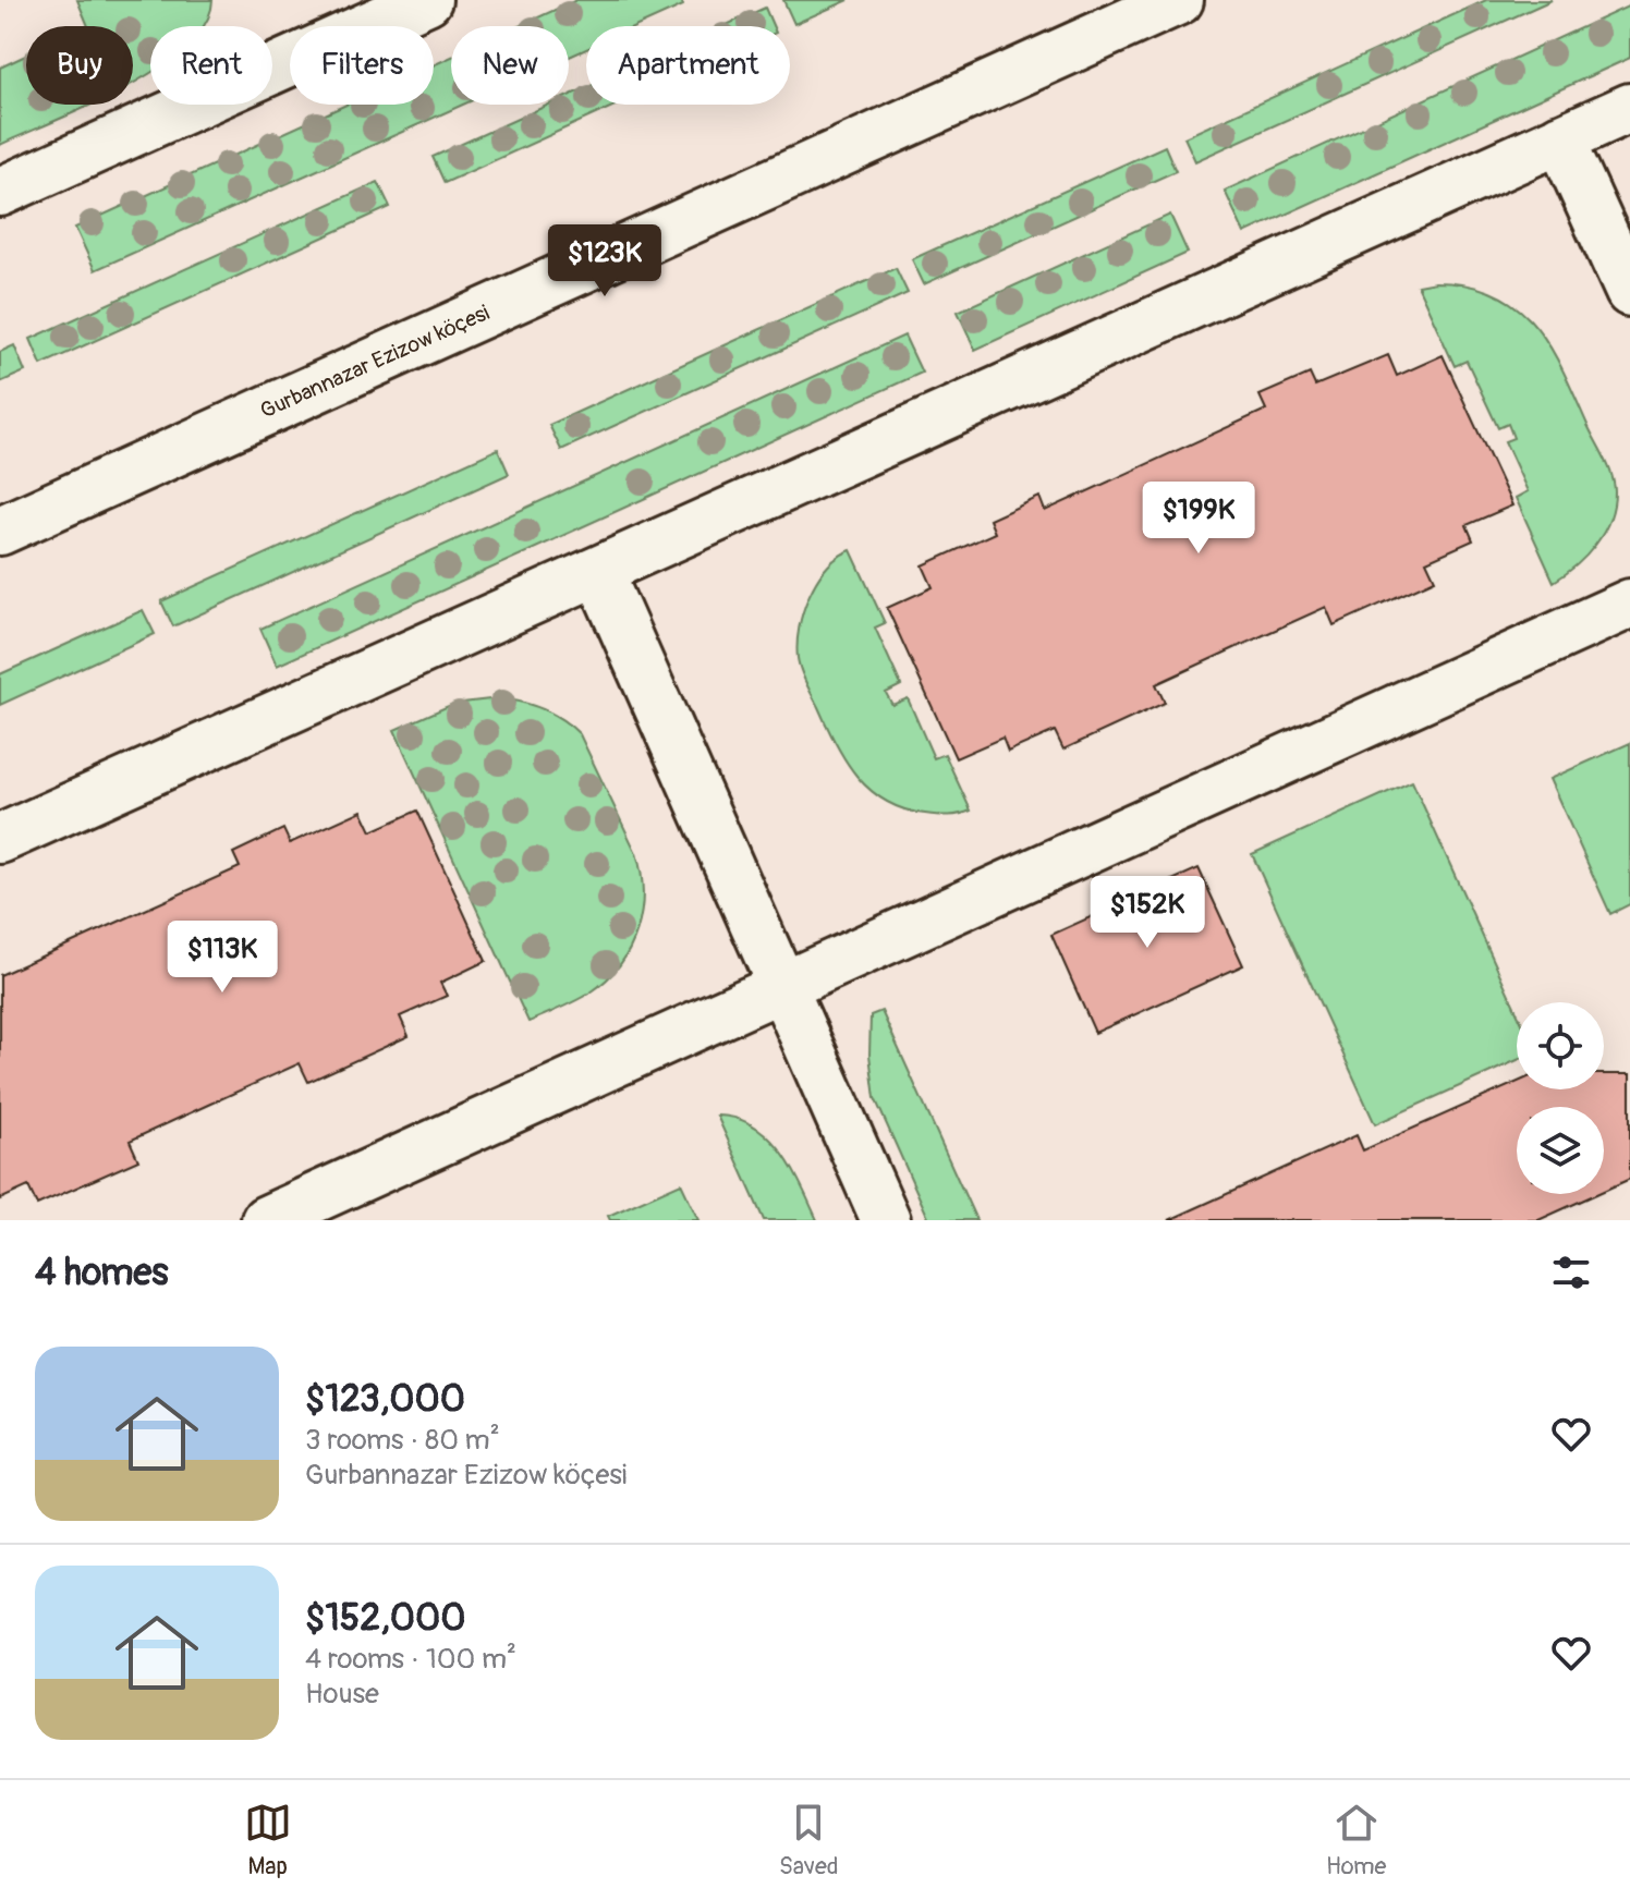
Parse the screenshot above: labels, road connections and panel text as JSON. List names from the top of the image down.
{
  "streets": {
    "street": ["Gurbannazar Ezizow köçesi"]
  },
  "page": {
    "chip": [
      "Buy",
      "Rent",
      "Filters",
      "New",
      "Apartment"
    ],
    "price": [
      "$123K",
      "$199K",
      "$152K",
      "$113K"
    ],
    "heading": "4 homes",
    "list": [
      {
        "name": "$123,000",
        "note": "3 rooms · 80 m² · Gurbannazar Ezizow köçesi"
      },
      {
        "name": "$152,000",
        "note": "4 rooms · 100 m² · House"
      }
    ],
    "tabs": ["Map", "Saved", "Home"]
  }
}
